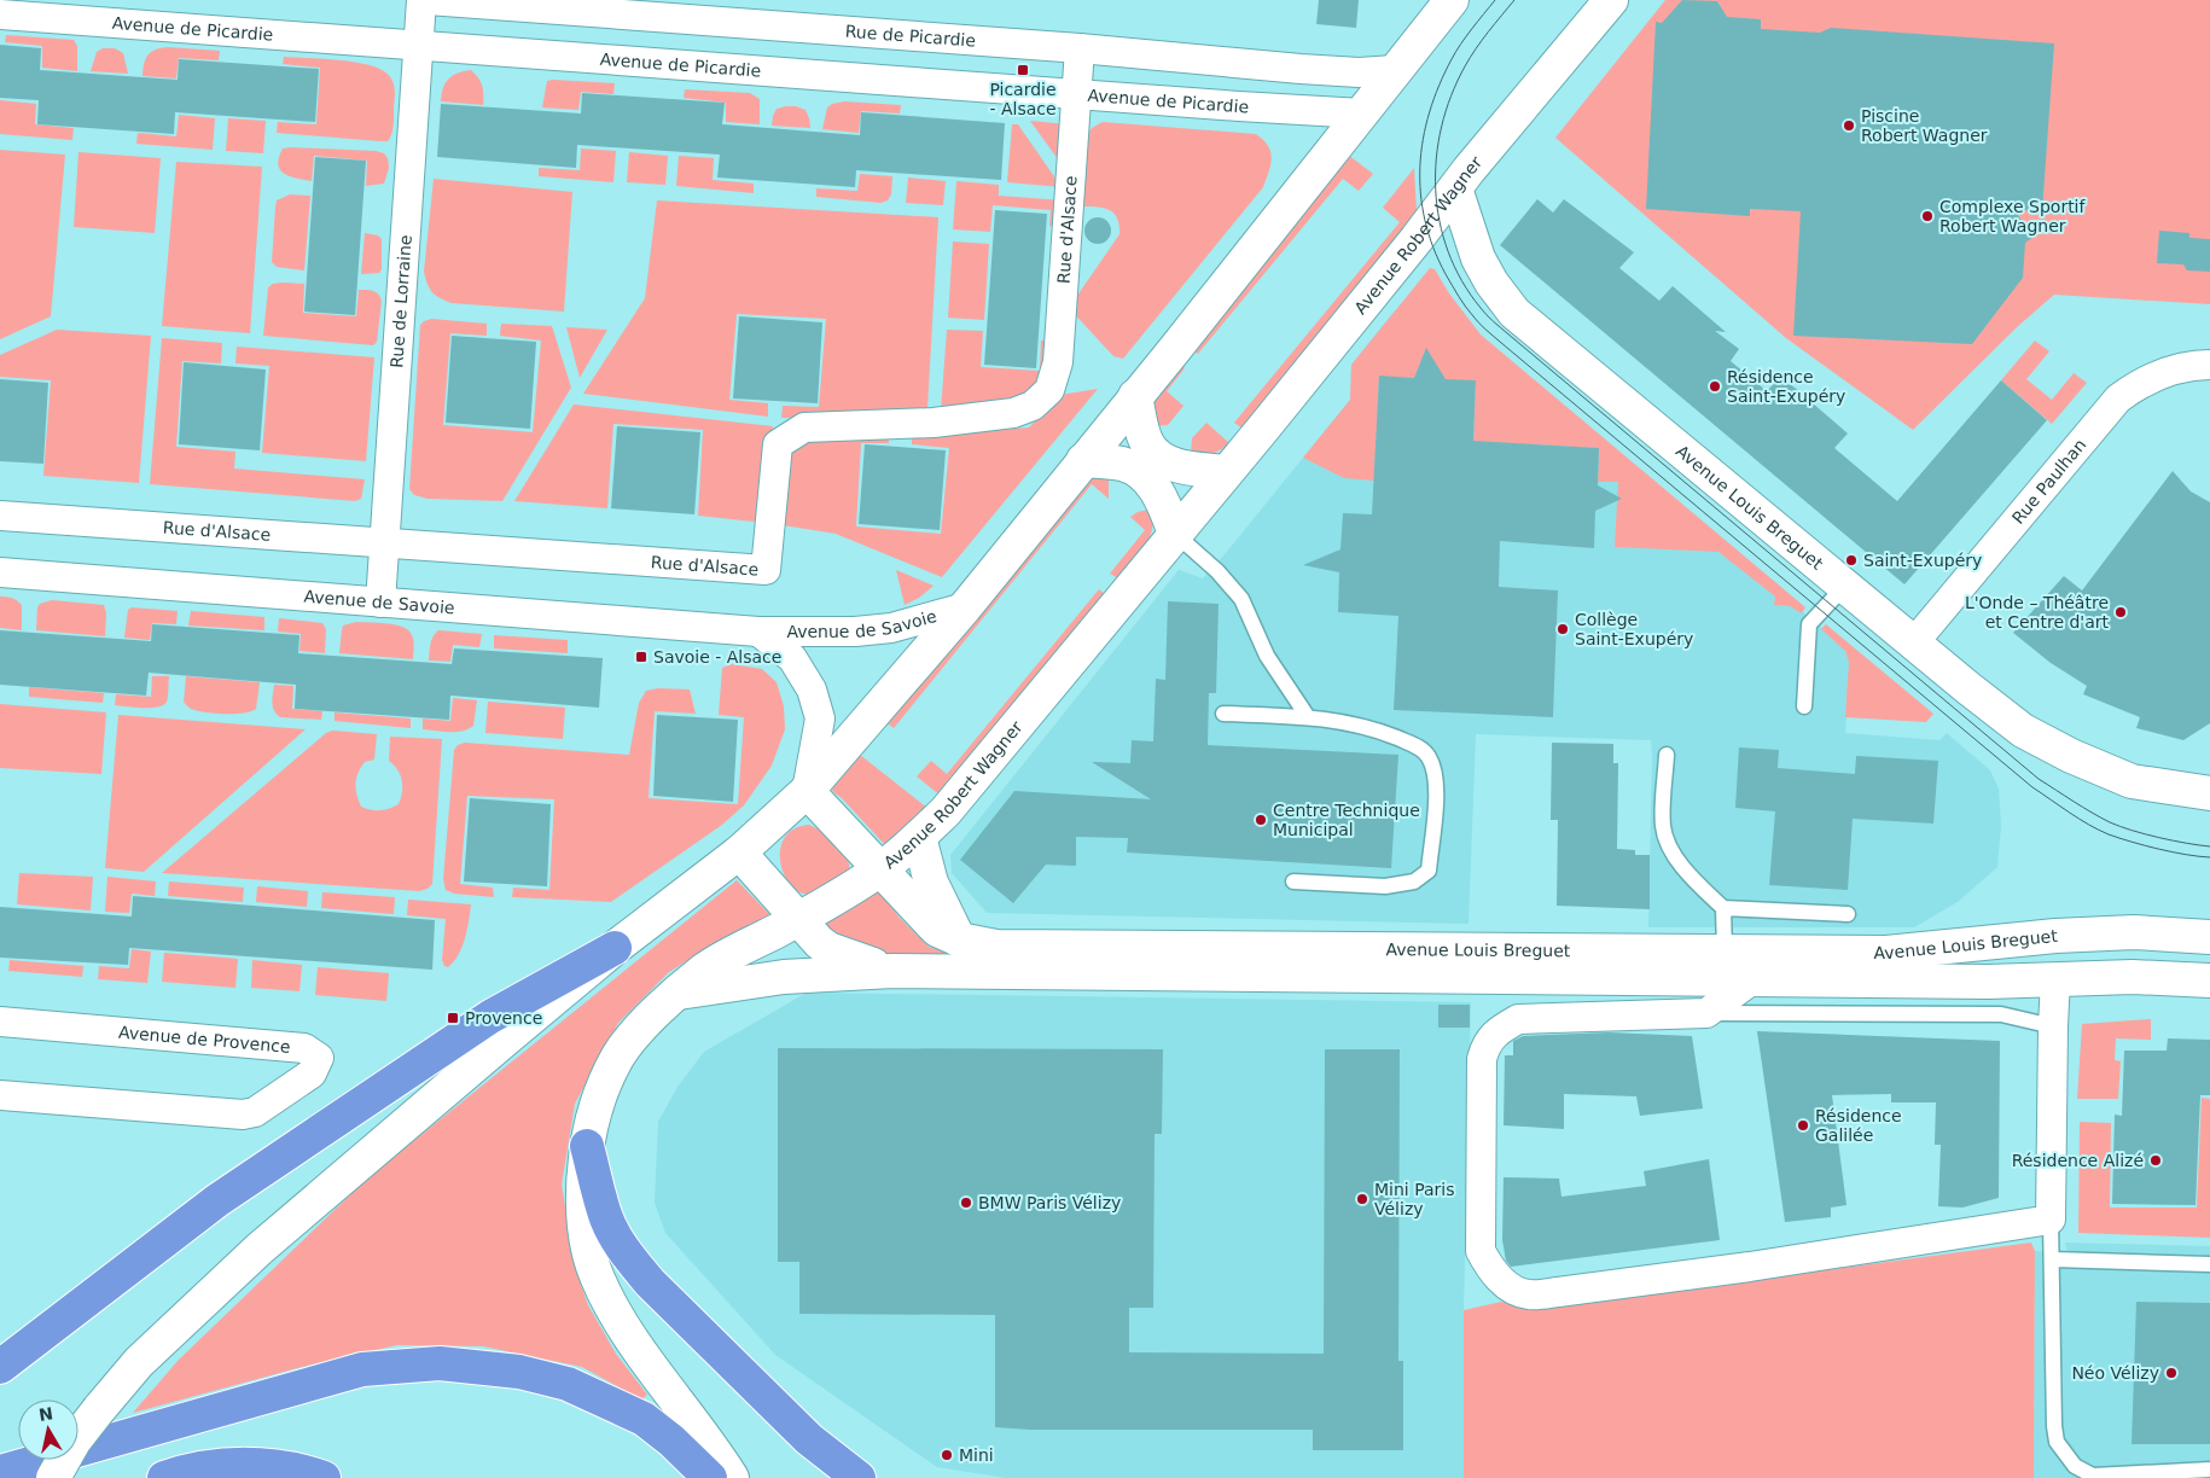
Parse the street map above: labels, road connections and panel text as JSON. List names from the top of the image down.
{
  "streets": {
    "main road": ["Avenue Robert Wagner", "Avenue Louis Breguet"],
    "street": [
      "Avenue de Picardie",
      "Rue de Picardie",
      "Rue d'Alsace",
      "Rue de Lorraine",
      "Rue Paulhan",
      "Avenue de Savoie",
      "Avenue de Provence"
    ]
  },
  "crossings": [
    ["Avenue de Picardie", "Rue d'Alsace"],
    ["Avenue de Picardie", "Rue de Lorraine"],
    ["Rue de Picardie", "Rue d'Alsace"],
    ["Rue d'Alsace", "Rue de Lorraine"],
    ["Avenue Robert Wagner", "Avenue Louis Breguet"],
    ["Rue de Lorraine", "Avenue de Savoie"],
    ["Rue Paulhan", "Avenue Louis Breguet"],
    ["Avenue Louis Breguet", "Avenue de Savoie"]
  ],
  "places": {
    "transit": ["Picardie - Alsace", "Savoie - Alsace", "Provence"],
    "other": [
      "Piscine Robert Wagner",
      "Complexe Sportif Robert Wagner",
      "Résidence Saint-Exupéry",
      "Saint-Exupéry",
      "L'Onde – Théâtre et Centre d'art",
      "Collège Saint-Exupéry",
      "Centre Technique Municipal",
      "Résidence Galilée",
      "Résidence Alizé",
      "Mini Paris Vélizy",
      "BMW Paris Vélizy",
      "Néo Vélizy",
      "Mini"
    ]
  },
  "north": "top"
}
